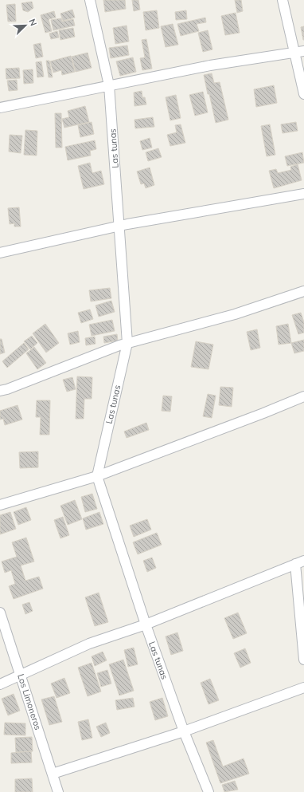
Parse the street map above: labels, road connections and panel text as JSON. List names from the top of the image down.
{
  "streets": {
    "street": ["Las tunas", "Los Limoneros"]
  },
  "north": "top right"
}
